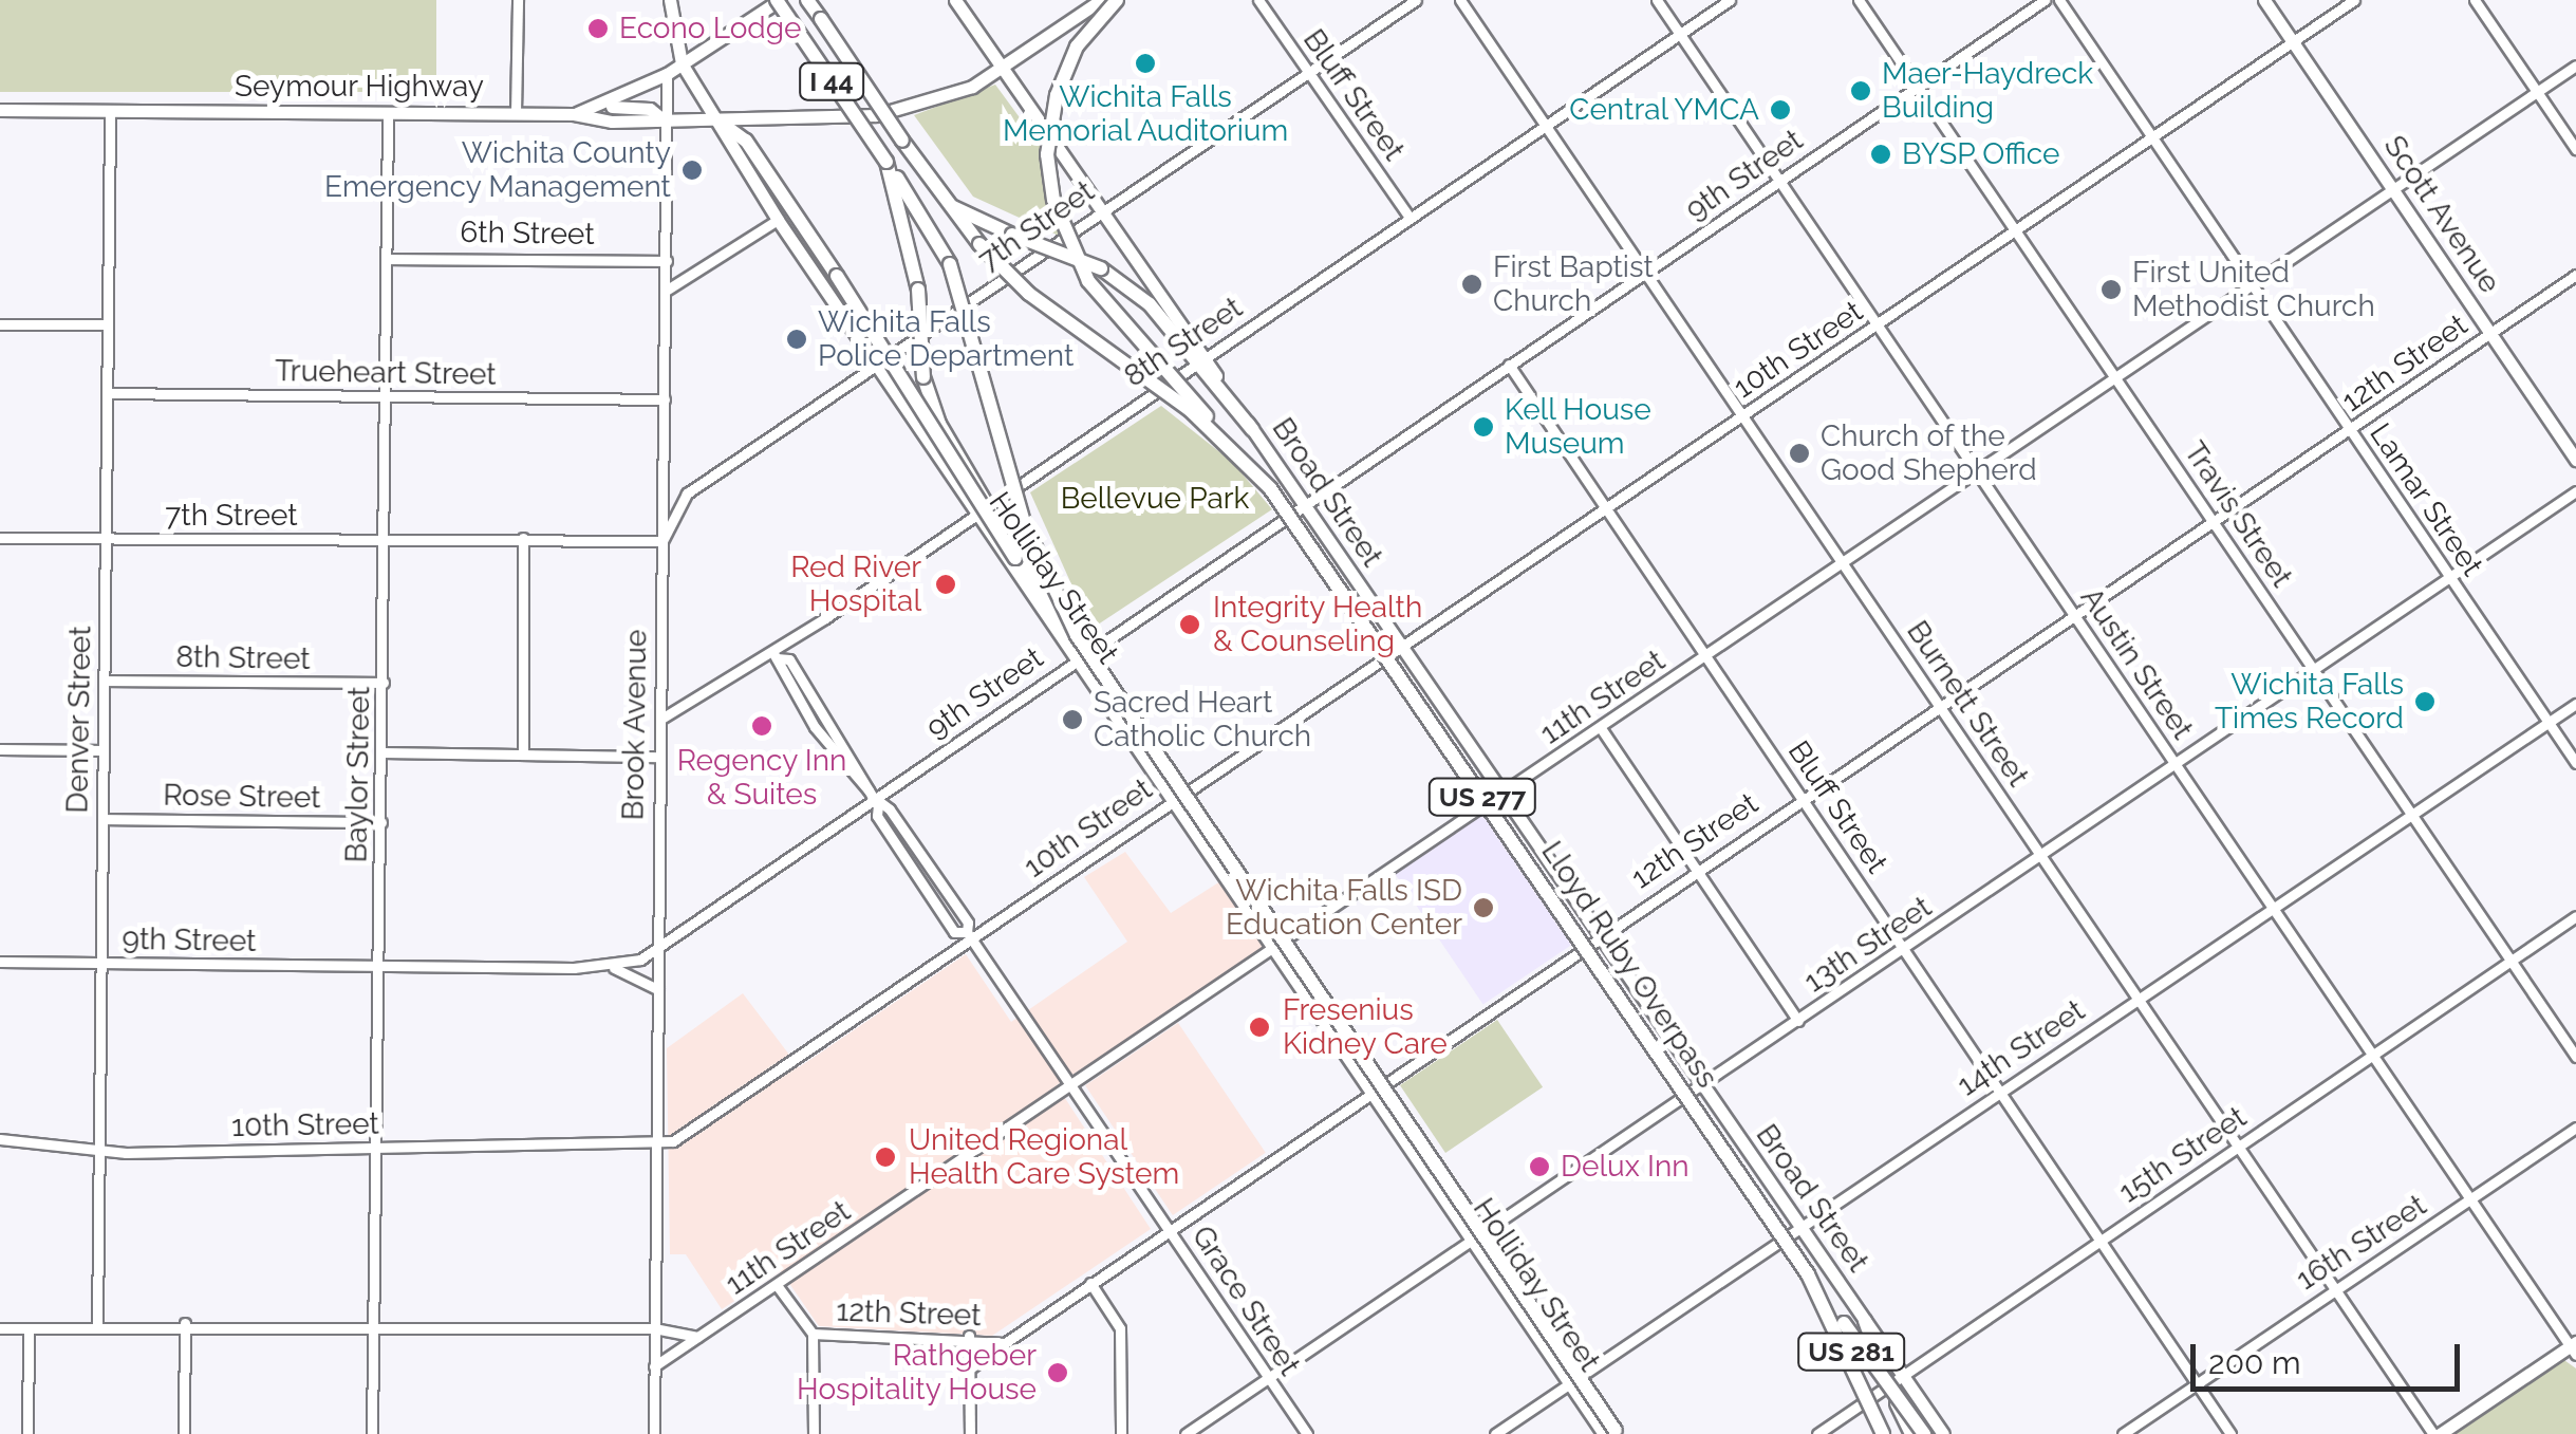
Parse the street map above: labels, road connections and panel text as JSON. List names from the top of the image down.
{
  "streets": {
    "highway": [
      "I 44",
      "US 277",
      "Lloyd Ruby Overpass",
      "US 281"
    ],
    "main road": [
      "Seymour Highway",
      "Scott Avenue",
      "Broad Street",
      "Holliday Street",
      "Brook Avenue"
    ],
    "street": [
      "Bluff Street",
      "9th Street",
      "7th Street",
      "6th Street",
      "8th Street",
      "10th Street",
      "12th Street",
      "Trueheart Street",
      "Lamar Street",
      "Travis Street",
      "Austin Street",
      "11th Street",
      "Burnett Street",
      "Denver Street",
      "Baylor Street",
      "Rose Street",
      "13th Street",
      "14th Street",
      "15th Street",
      "16th Street",
      "Grace Street"
    ]
  },
  "crossings": [
    ["I 44", "Lloyd Ruby Overpass"],
    ["Seymour Highway", "Holliday Street"],
    ["Seymour Highway", "Denver Street"],
    ["Seymour Highway", "Brook Avenue"],
    ["Seymour Highway", "Baylor Street"],
    ["Bluff Street", "9th Street"],
    ["Bluff Street", "7th Street"],
    ["Bluff Street", "8th Street"],
    ["Bluff Street", "10th Street"],
    ["Bluff Street", "12th Street"],
    ["Bluff Street", "11th Street"],
    ["Bluff Street", "13th Street"],
    ["Bluff Street", "14th Street"],
    ["Bluff Street", "15th Street"],
    ["Bluff Street", "16th Street"],
    ["9th Street", "Broad Street"],
    ["9th Street", "Travis Street"],
    ["9th Street", "Holliday Street"],
    ["9th Street", "Austin Street"],
    ["9th Street", "Burnett Street"],
    ["9th Street", "Denver Street"],
    ["9th Street", "Brook Avenue"],
    ["9th Street", "Baylor Street"],
    ["9th Street", "Grace Street"],
    ["Scott Avenue", "10th Street"],
    ["Scott Avenue", "12th Street"],
    ["Scott Avenue", "11th Street"],
    ["7th Street", "Holliday Street"],
    ["7th Street", "Denver Street"],
    ["7th Street", "Brook Avenue"],
    ["7th Street", "Baylor Street"],
    ["6th Street", "Brook Avenue"],
    ["6th Street", "Baylor Street"],
    ["8th Street", "Holliday Street"],
    ["8th Street", "Austin Street"],
    ["8th Street", "Burnett Street"],
    ["8th Street", "Denver Street"],
    ["8th Street", "Brook Avenue"],
    ["8th Street", "Baylor Street"],
    ["8th Street", "Grace Street"],
    ["10th Street", "Broad Street"],
    ["10th Street", "Lamar Street"],
    ["10th Street", "Travis Street"],
    ["10th Street", "Holliday Street"],
    ["10th Street", "Austin Street"],
    ["10th Street", "Burnett Street"],
    ["10th Street", "Denver Street"],
    ["10th Street", "Brook Avenue"],
    ["10th Street", "Baylor Street"],
    ["10th Street", "Grace Street"],
    ["12th Street", "Broad Street"],
    ["12th Street", "Lamar Street"],
    ["12th Street", "Travis Street"],
    ["12th Street", "Holliday Street"],
    ["12th Street", "Austin Street"],
    ["12th Street", "Burnett Street"],
    ["12th Street", "Grace Street"],
    ["Trueheart Street", "Denver Street"],
    ["Trueheart Street", "Brook Avenue"],
    ["Trueheart Street", "Baylor Street"],
    ["Broad Street", "11th Street"],
    ["Broad Street", "13th Street"],
    ["Broad Street", "14th Street"],
    ["Broad Street", "15th Street"],
    ["Lamar Street", "11th Street"],
    ["Lamar Street", "13th Street"],
    ["Lamar Street", "14th Street"],
    ["Travis Street", "11th Street"],
    ["Travis Street", "13th Street"],
    ["Travis Street", "14th Street"],
    ["Travis Street", "15th Street"],
    ["Holliday Street", "11th Street"],
    ["Holliday Street", "Brook Avenue"],
    ["Holliday Street", "13th Street"],
    ["Holliday Street", "14th Street"],
    ["Austin Street", "11th Street"],
    ["Austin Street", "13th Street"],
    ["Austin Street", "14th Street"],
    ["Austin Street", "15th Street"],
    ["Austin Street", "16th Street"],
    ["11th Street", "Burnett Street"],
    ["11th Street", "Brook Avenue"],
    ["11th Street", "Grace Street"],
    ["Burnett Street", "13th Street"],
    ["Burnett Street", "14th Street"],
    ["Burnett Street", "15th Street"],
    ["Burnett Street", "16th Street"],
    ["Denver Street", "Rose Street"],
    ["Baylor Street", "Rose Street"],
    ["US 277", "Lloyd Ruby Overpass"],
    ["13th Street", "Grace Street"]
  ],
  "parks": ["Bellevue Park"],
  "places": [
    "Econo Lodge",
    "Wichita Falls Memorial Auditorium",
    "Maer-Haydreck Building",
    "Central YMCA",
    "BYSP Office",
    "Wichita County Emergency Management",
    "First Baptist Church",
    "First United Methodist Church",
    "Wichita Falls Police Department",
    "Kell House Museum",
    "Church of the Good Shepherd",
    "Red River Hospital",
    "Integrity Health & Counseling",
    "Wichita Falls Times Record",
    "Sacred Heart Catholic Church",
    "Regency Inn & Suites",
    "Wichita Falls ISD Education Center",
    "Fresenius Kidney Care",
    "United Regional Health Care System",
    "Delux Inn",
    "Rathgeber Hospitality House"
  ],
  "scale_bar": "200 m"
}
